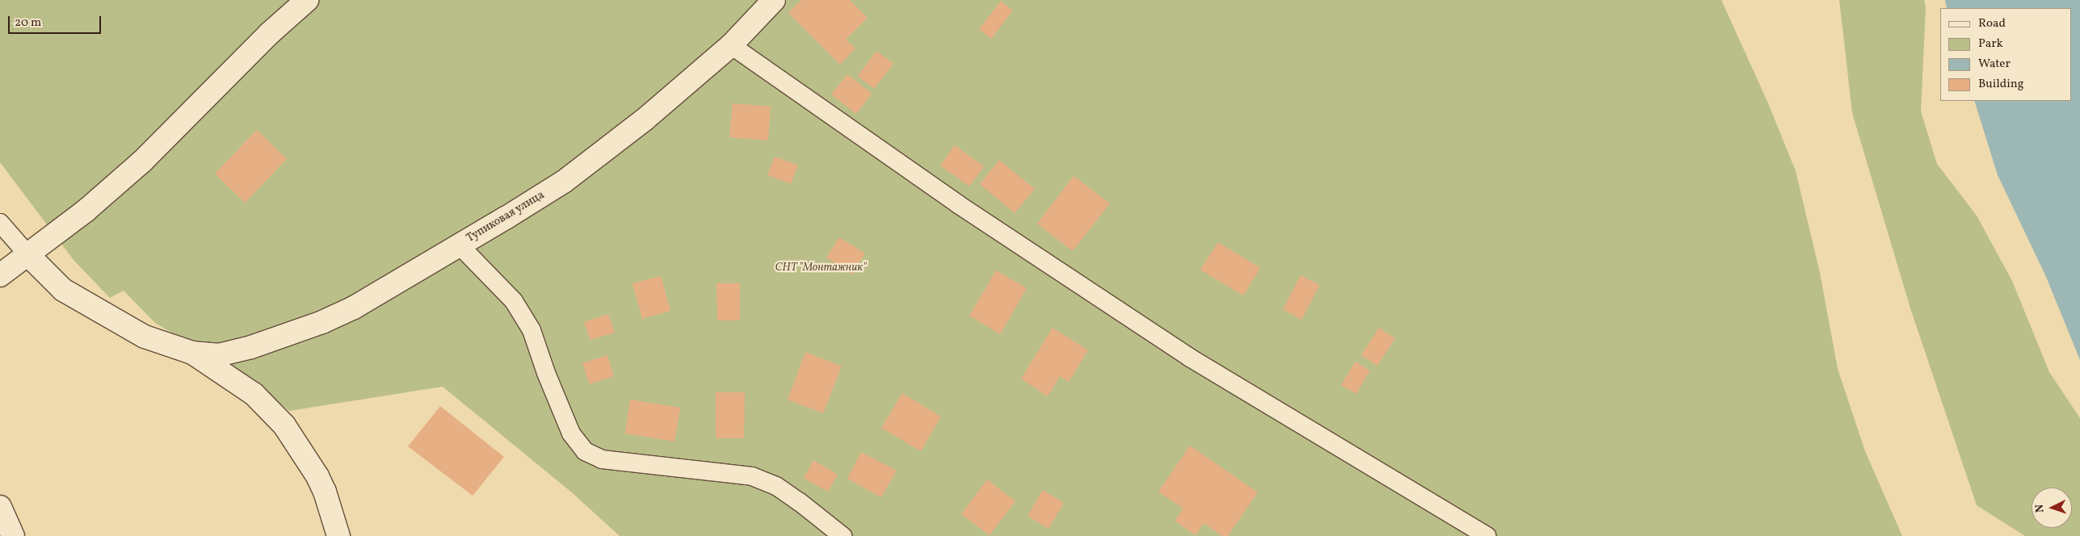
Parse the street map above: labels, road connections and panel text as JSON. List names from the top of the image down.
{
  "streets": {
    "street": ["Тупиковая улица"]
  },
  "parks": ["СНТ \"Монтажник\""],
  "legend": [
    "Road",
    "Park",
    "Water",
    "Building"
  ],
  "scale_bar": "20 m",
  "north": "left"
}
